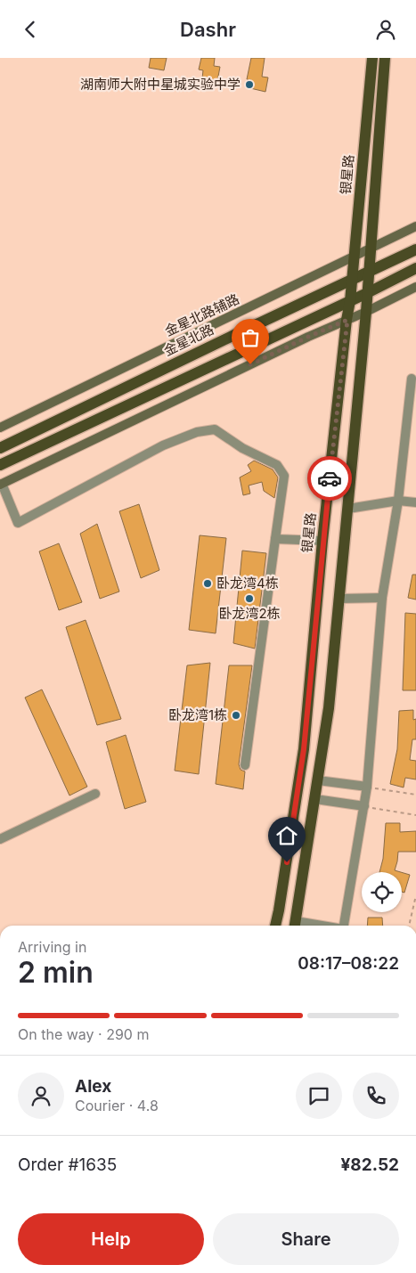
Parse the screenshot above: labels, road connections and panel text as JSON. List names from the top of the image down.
{
  "streets": {
    "main road": ["银星路", "金星北路辅路", "金星北路"]
  },
  "crossings": [
    ["银星路", "金星北路辅路"],
    ["银星路", "金星北路"]
  ],
  "places": [
    "湖南师大附中星城实验中学",
    "卧龙湾4栋",
    "卧龙湾2栋",
    "卧龙湾1栋"
  ],
  "page": {
    "header": "Dashr",
    "heading": ["2 min", "Arriving in", "08:17–08:22"],
    "panel": [
      "Alex",
      "Courier · 4.8",
      "Order #1635",
      "¥82.52"
    ],
    "bar": "On the way · 290 m",
    "buttons": ["Help", "Share"]
  }
}
